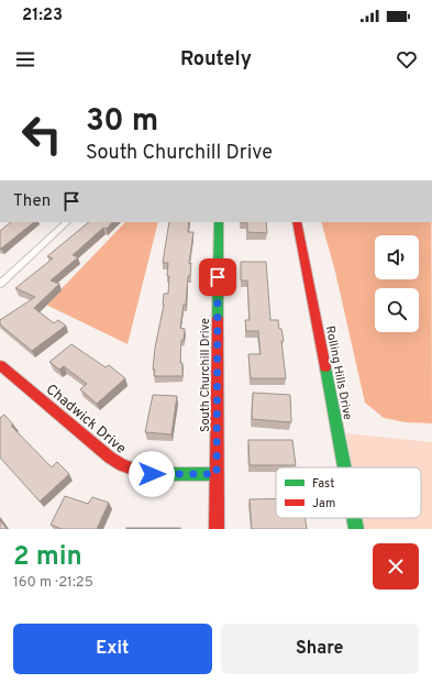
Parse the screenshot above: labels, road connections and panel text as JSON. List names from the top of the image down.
{
  "streets": {
    "street": ["Rolling Hills Drive", "South Churchill Drive", "Chadwick Drive"]
  },
  "crossings": [
    ["South Churchill Drive", "Chadwick Drive"]
  ],
  "legend": ["Fast", "Jam"],
  "page": {
    "status": "21:23",
    "header": "Routely",
    "turn": ["30 m", "South Churchill Drive"],
    "then": "Then",
    "heading": ["2 min", "160 m · 21:25"],
    "buttons": ["Exit", "Share"]
  }
}
